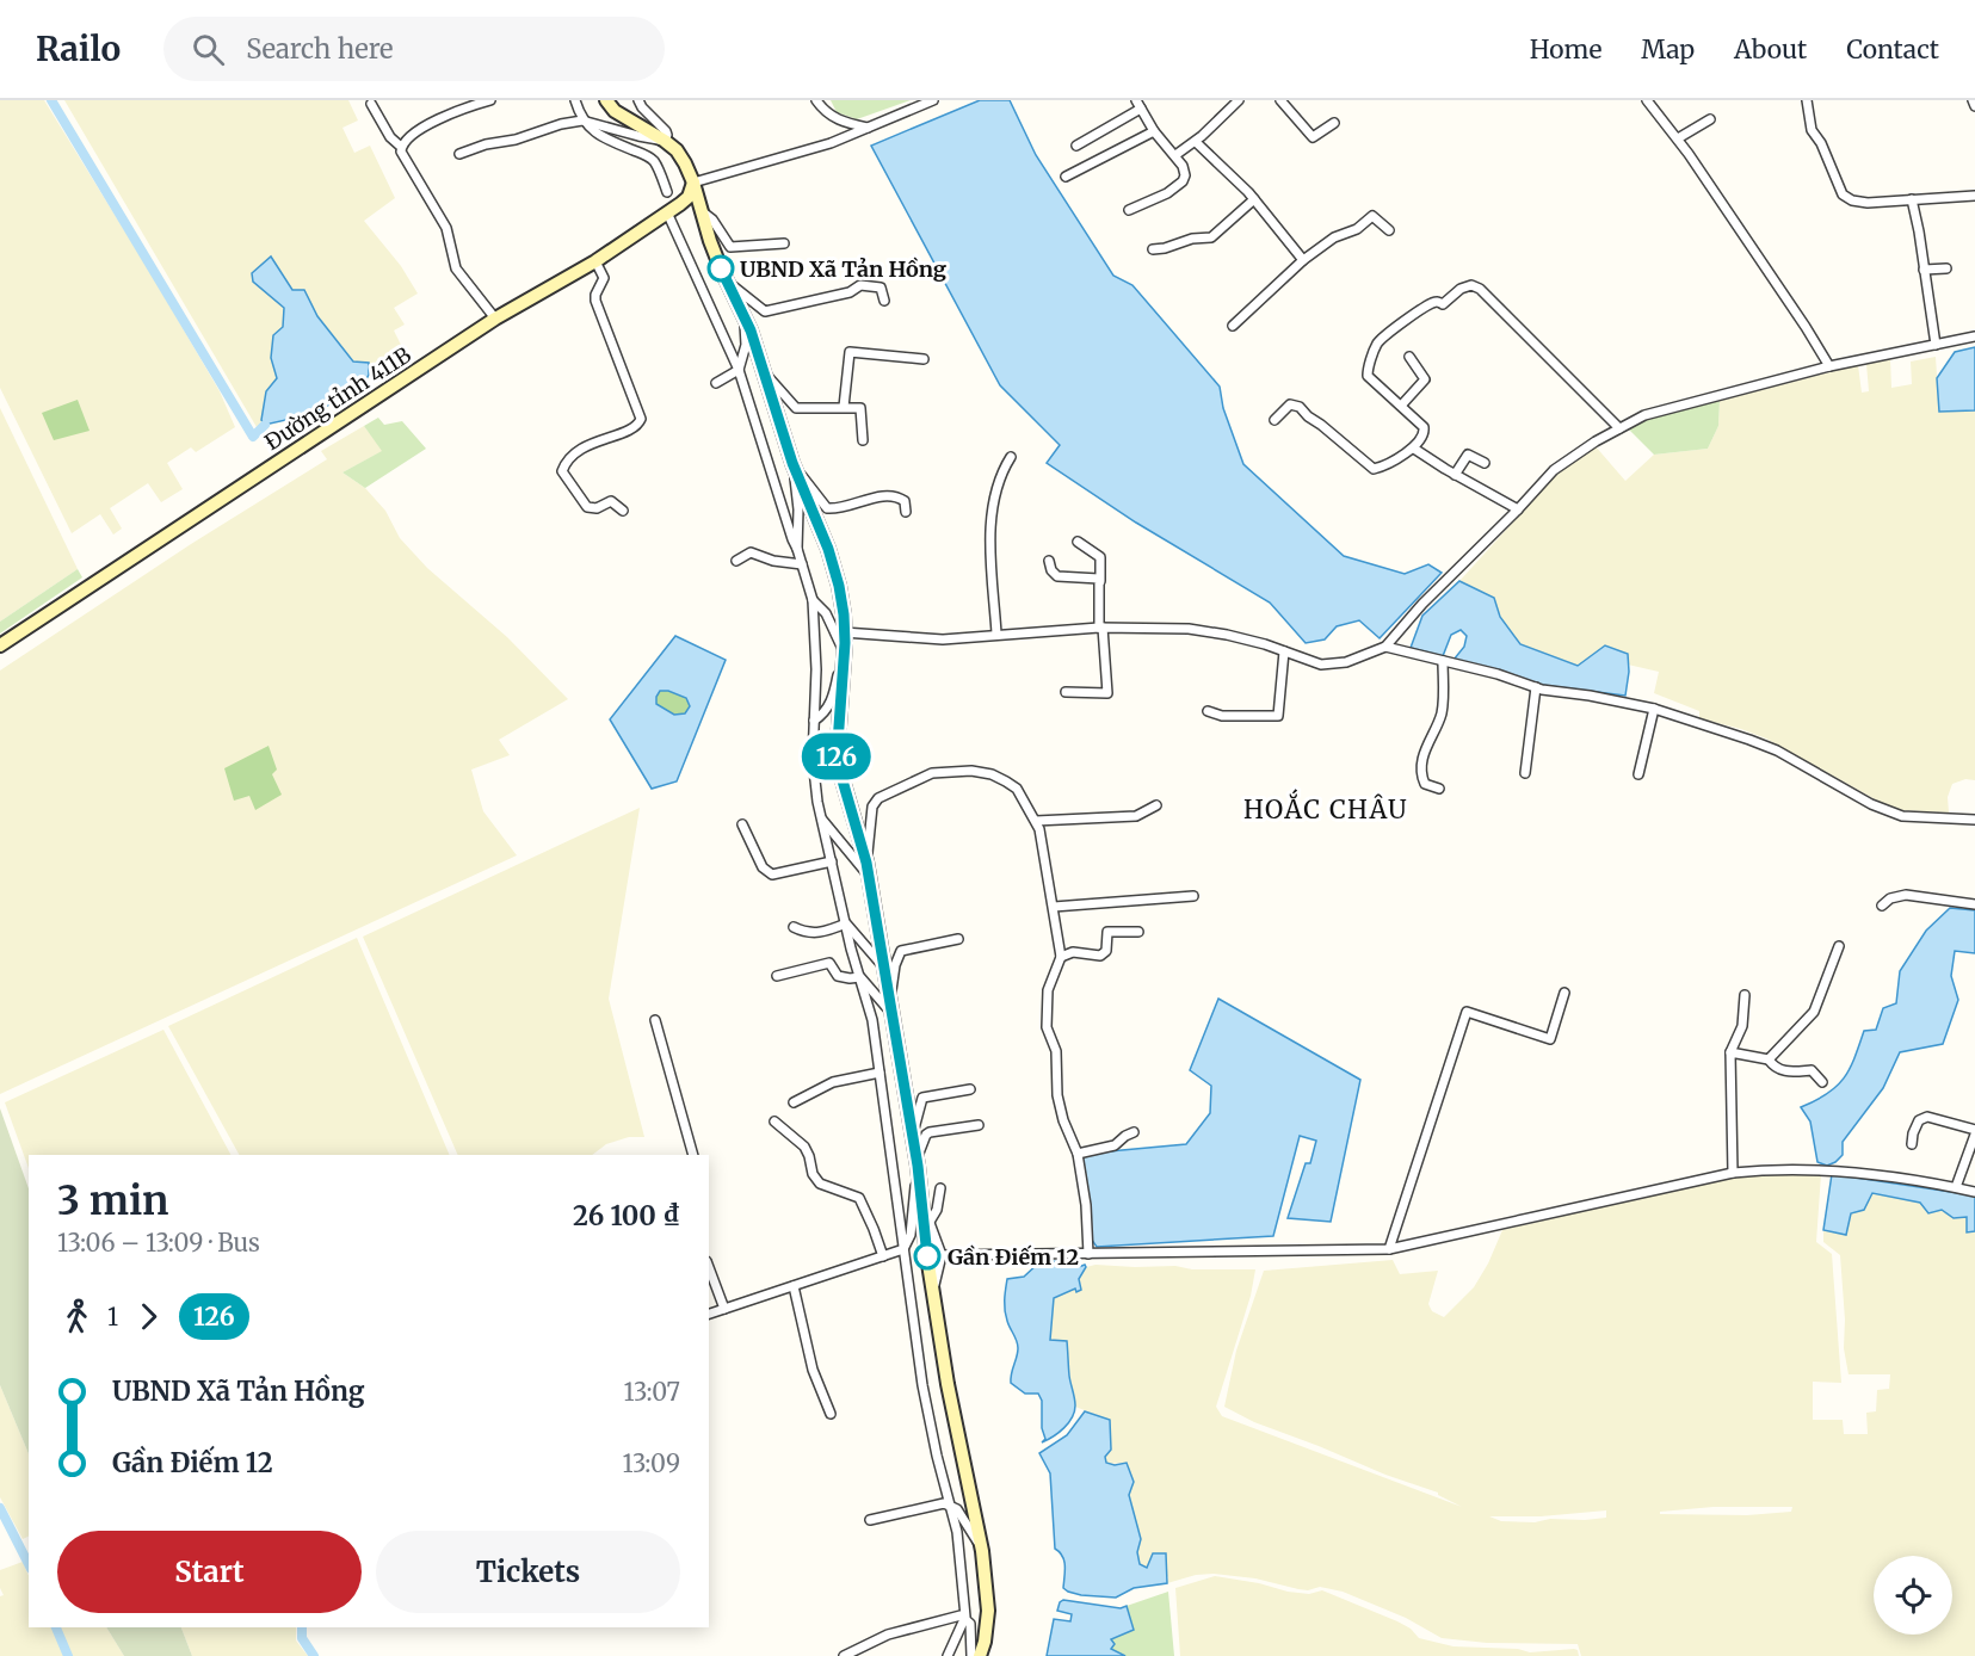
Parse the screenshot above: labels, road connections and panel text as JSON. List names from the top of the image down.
{
  "streets": {
    "main road": ["Đường tỉnh 411B"]
  },
  "districts": ["HOẮC CHÂU"],
  "places": ["UBND Xã Tản Hồng", "Gần Điếm 12"],
  "lines": ["bus line 126"],
  "page": {
    "header": "Railo",
    "search": "Search here",
    "nav": [
      "Home",
      "Map",
      "About",
      "Contact"
    ],
    "on_map": "126",
    "heading": ["3 min", "13:06 – 13:09 · Bus", "26 100 ₫"],
    "legs": ["1", "126"],
    "list": [
      {
        "name": "UBND Xã Tản Hồng",
        "value": "13:07"
      },
      {
        "name": "Gần Điếm 12",
        "value": "13:09"
      }
    ],
    "buttons": ["Start", "Tickets"]
  }
}
